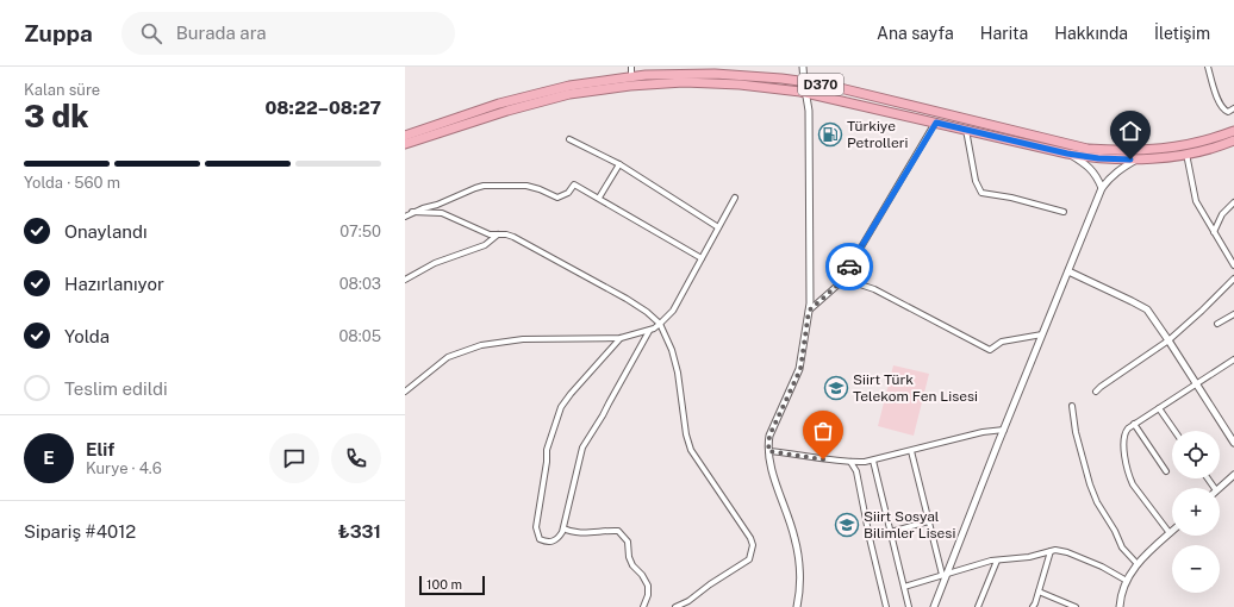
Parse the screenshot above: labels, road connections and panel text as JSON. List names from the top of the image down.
{
  "streets": {
    "highway": ["D370"]
  },
  "places": {
    "fuel station": ["Türkiye Petrolleri"],
    "school or university": ["Siirt Türk Telekom Fen Lisesi", "Siirt Sosyal Bilimler Lisesi"]
  },
  "scale_bar": "100 m",
  "page": {
    "header": "Zuppa",
    "search": "Burada ara",
    "nav": [
      "Ana sayfa",
      "Harita",
      "Hakkında",
      "İletişim"
    ],
    "heading": ["3 dk", "Kalan süre", "08:22–08:27"],
    "panel": [
      "Elif",
      "Kurye · 4.6",
      "Sipariş #4012",
      "₺331"
    ],
    "bar": "Yolda · 560 m",
    "list": [
      ["Onaylandı", "07:50"],
      ["Hazırlanıyor", "08:03"],
      ["Yolda", "08:05"],
      "Teslim edildi"
    ],
    "map_buttons": ["+", "−"],
    "round": "E",
    "scale": "100 m"
  }
}
